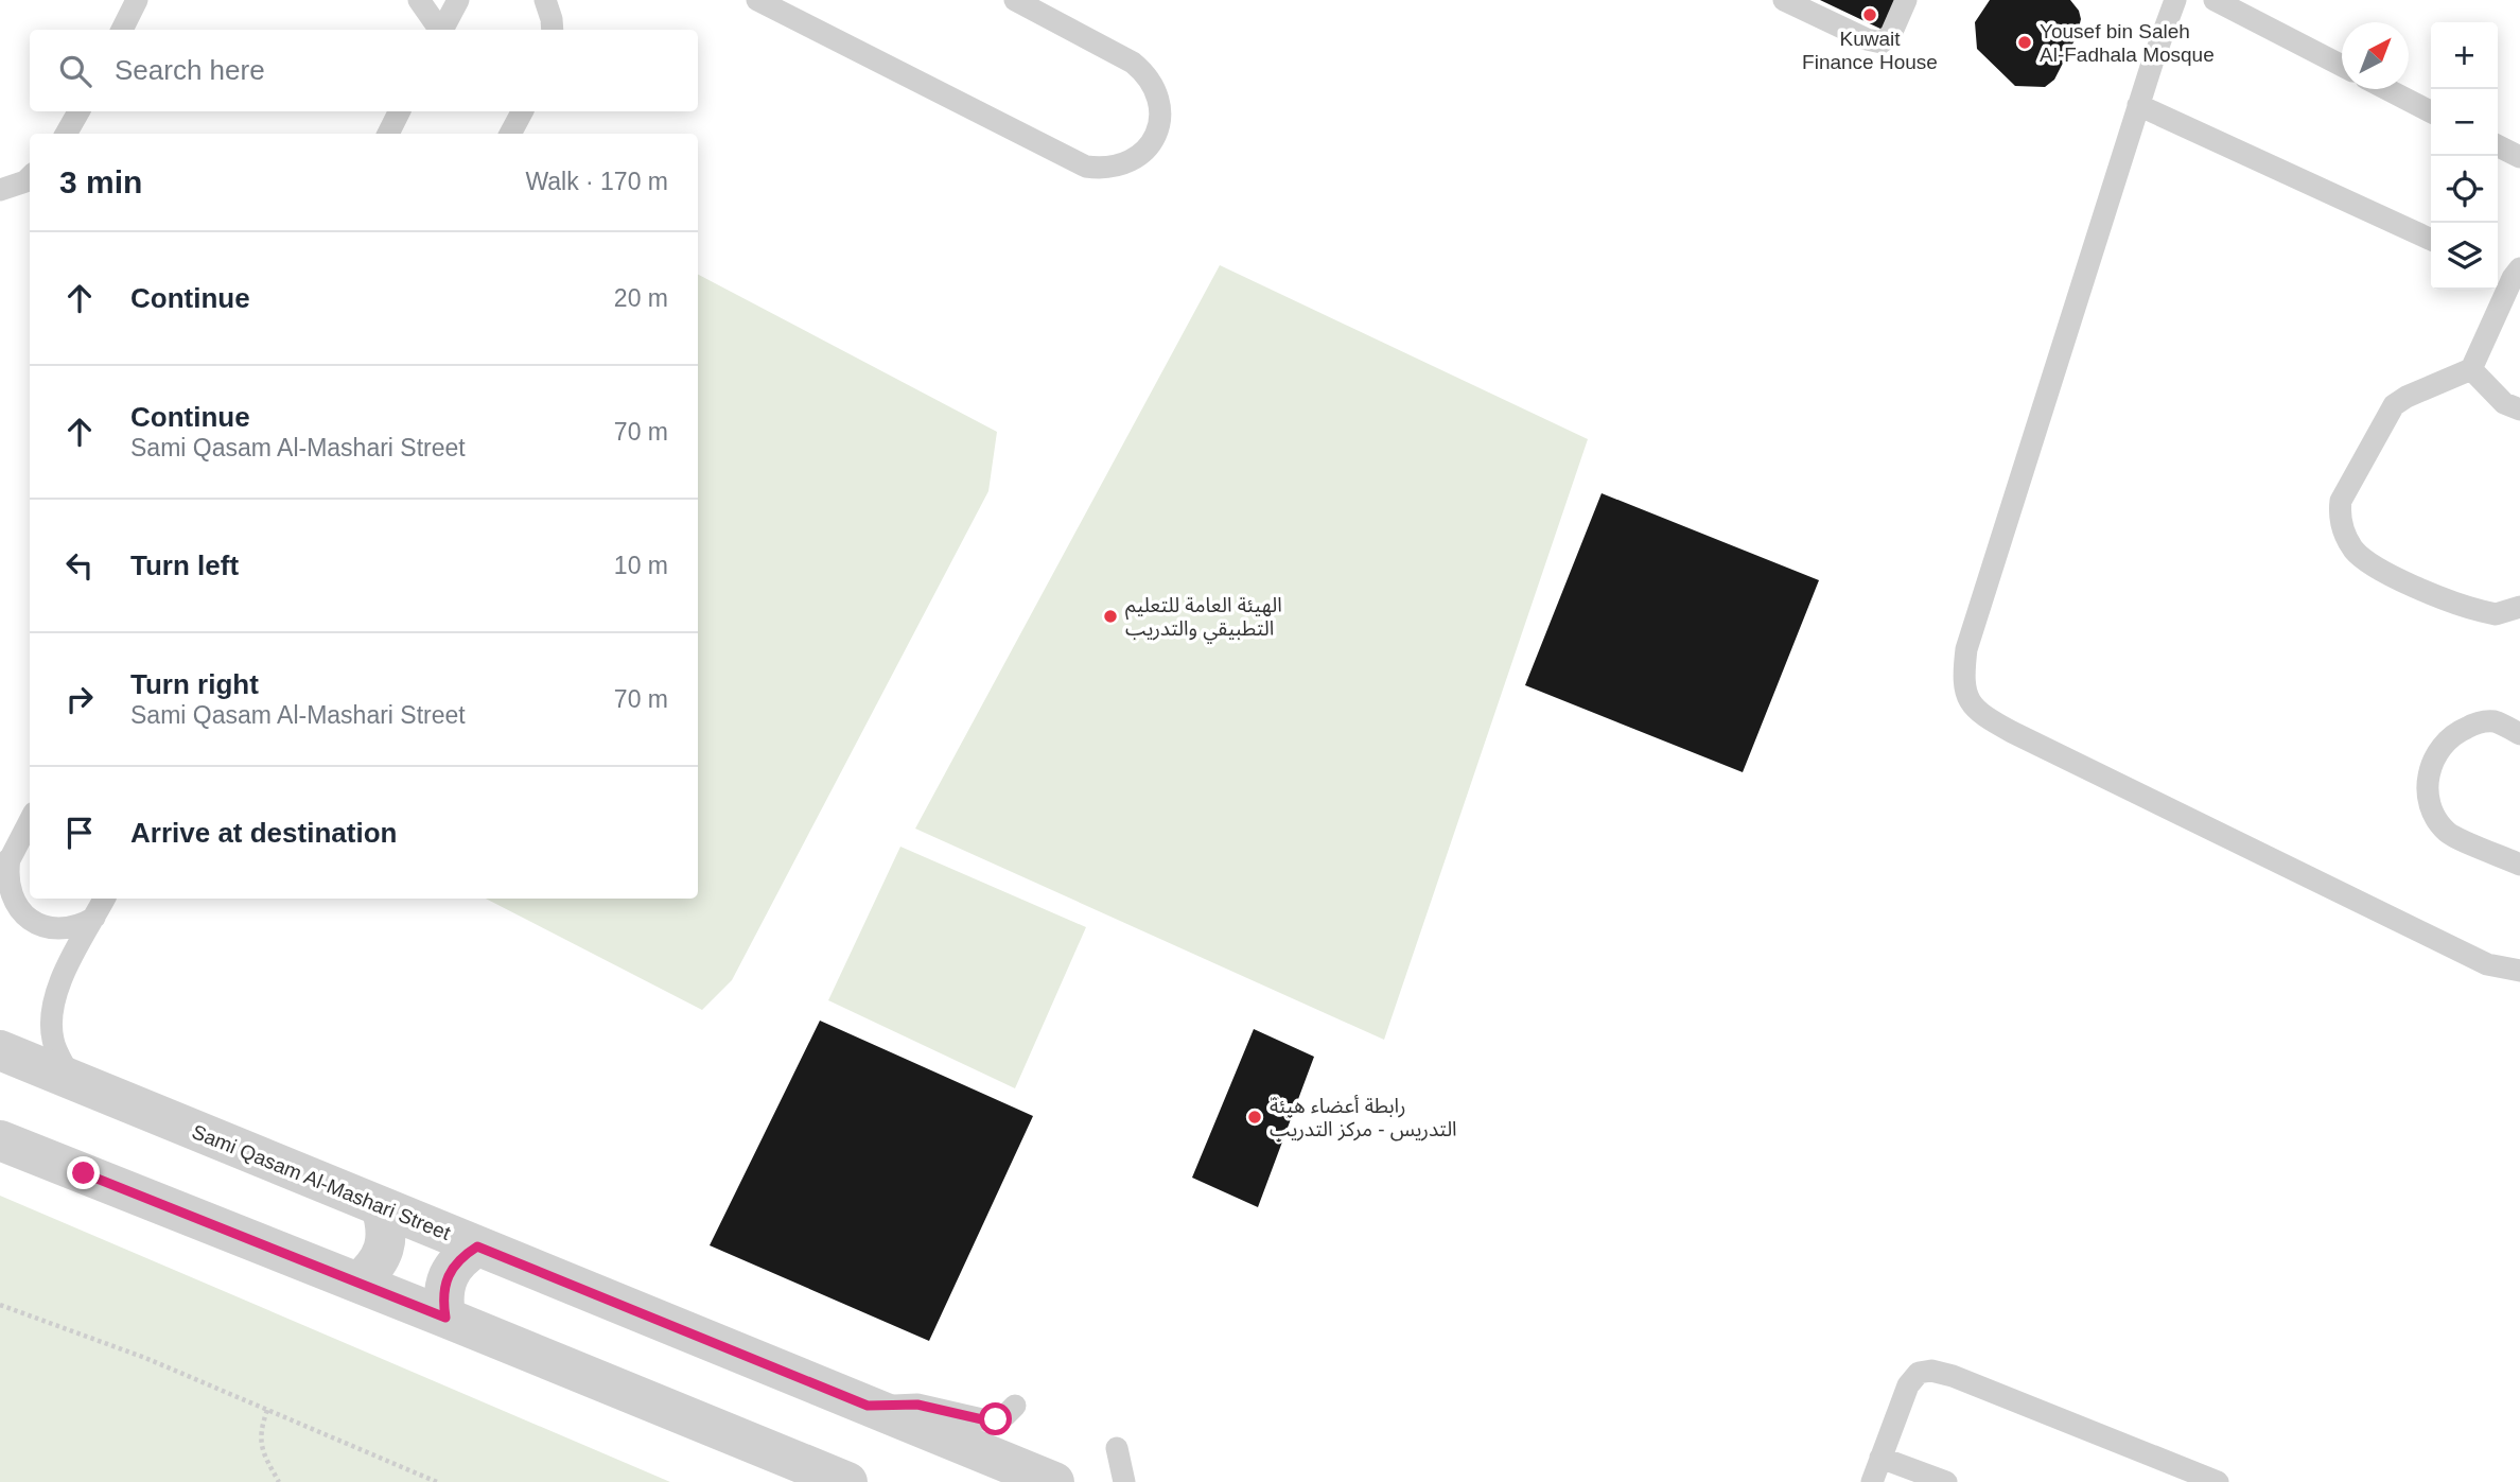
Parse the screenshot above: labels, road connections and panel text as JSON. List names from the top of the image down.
{
  "streets": {
    "street": ["Sami Qasam Al-Mashari Street"]
  },
  "places": [
    "Kuwait Finance House",
    "Yousef bin Saleh Al-Fadhala Mosque",
    "الهيئة العامة للتعليم التطبيقي والتدريب",
    "رابطة أعضاء هيئة التدريس - مركز التدريب"
  ],
  "north": "top right",
  "page": {
    "map_buttons": ["+", "−"],
    "search": "Search here",
    "heading": ["3 min", "Walk · 170 m"],
    "list": [
      ["Continue", "20 m"],
      ["Continue", "Sami Qasam Al-Mashari Street", "70 m"],
      ["Turn left", "10 m"],
      ["Turn right", "Sami Qasam Al-Mashari Street", "70 m"],
      "Arrive at destination"
    ]
  }
}
